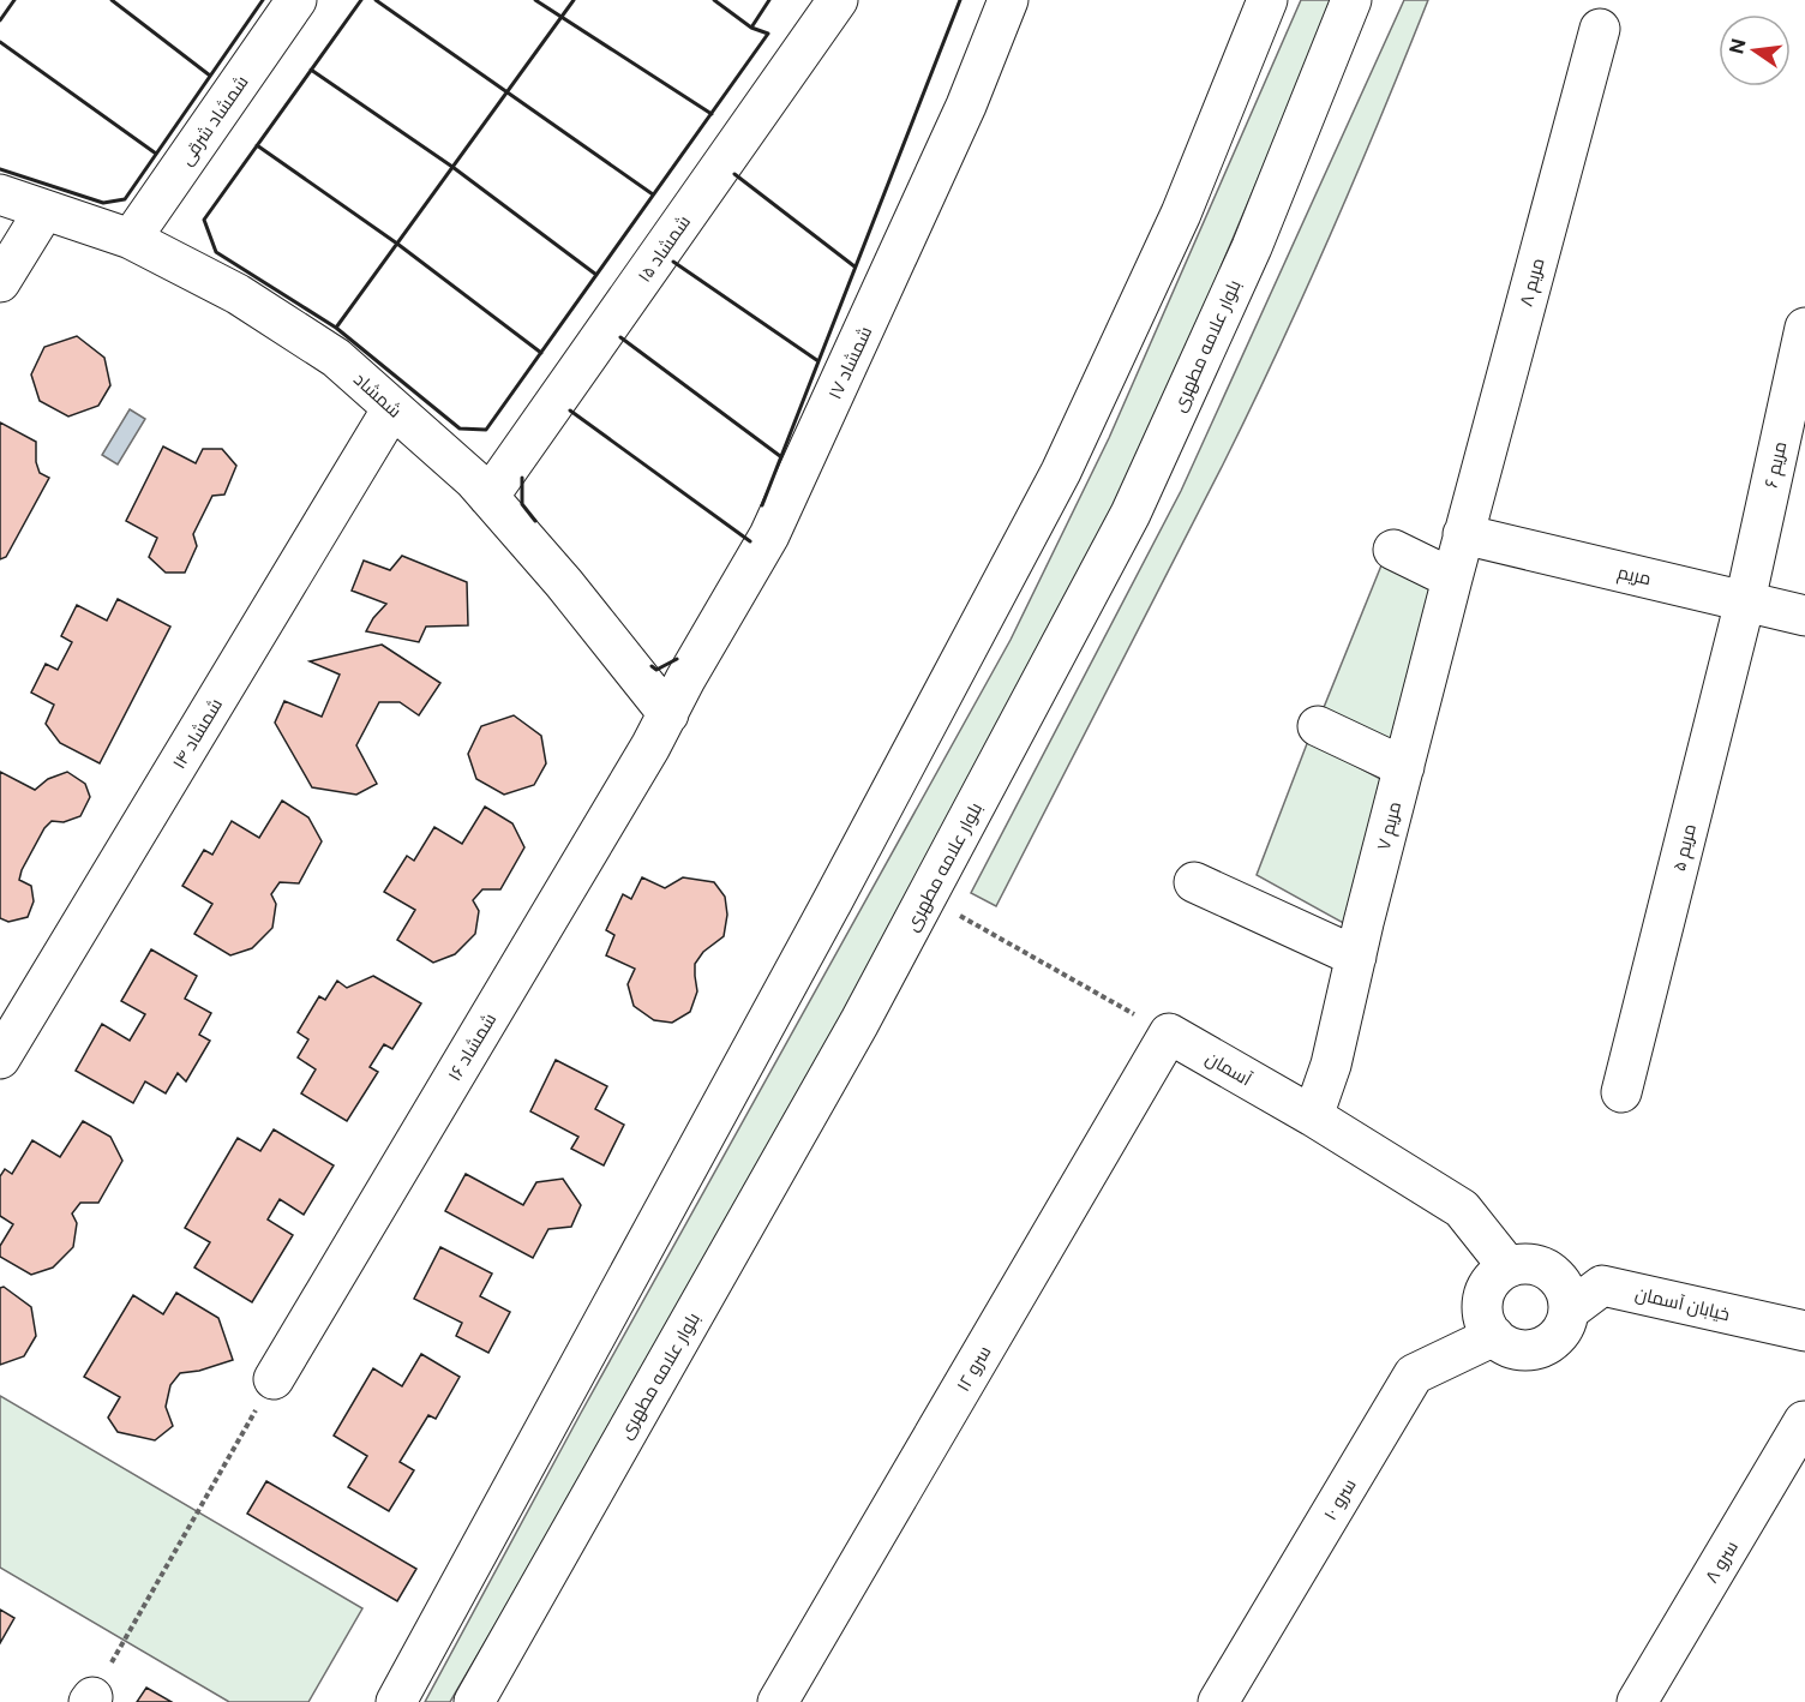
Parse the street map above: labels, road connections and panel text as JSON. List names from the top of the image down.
{
  "streets": {
    "street": [
      "شمشاد شرقی",
      "شمشاد ۱۵",
      "مریم ۸",
      "بلوار علامه مطهری",
      "شمشاد ۱۷",
      "شمشاد",
      "مریم ۶",
      "مریم",
      "شمشاد ۱۴",
      "مریم ۷",
      "مریم ۵",
      "شمشاد ۱۶",
      "آسمان",
      "خیابان آسمان",
      "سرو ۱۲",
      "سرو ۱۰",
      "سرو ۸"
    ]
  },
  "crossings": [
    ["شمشاد شرقی", "شمشاد"],
    ["شمشاد ۱۵", "شمشاد"],
    ["مریم ۸", "مریم"],
    ["مریم ۸", "مریم ۷"],
    ["شمشاد ۱۷", "شمشاد"],
    ["شمشاد ۱۷", "شمشاد ۱۶"],
    ["شمشاد", "شمشاد ۱۴"],
    ["شمشاد", "شمشاد ۱۶"],
    ["مریم ۶", "مریم"],
    ["مریم ۶", "مریم ۵"],
    ["مریم", "مریم ۷"],
    ["مریم", "مریم ۵"],
    ["مریم ۷", "آسمان"],
    ["آسمان", "خیابان آسمان"],
    ["آسمان", "سرو ۱۲"],
    ["آسمان", "سرو ۱۰"],
    ["خیابان آسمان", "سرو ۱۰"]
  ],
  "north": "left"
}
